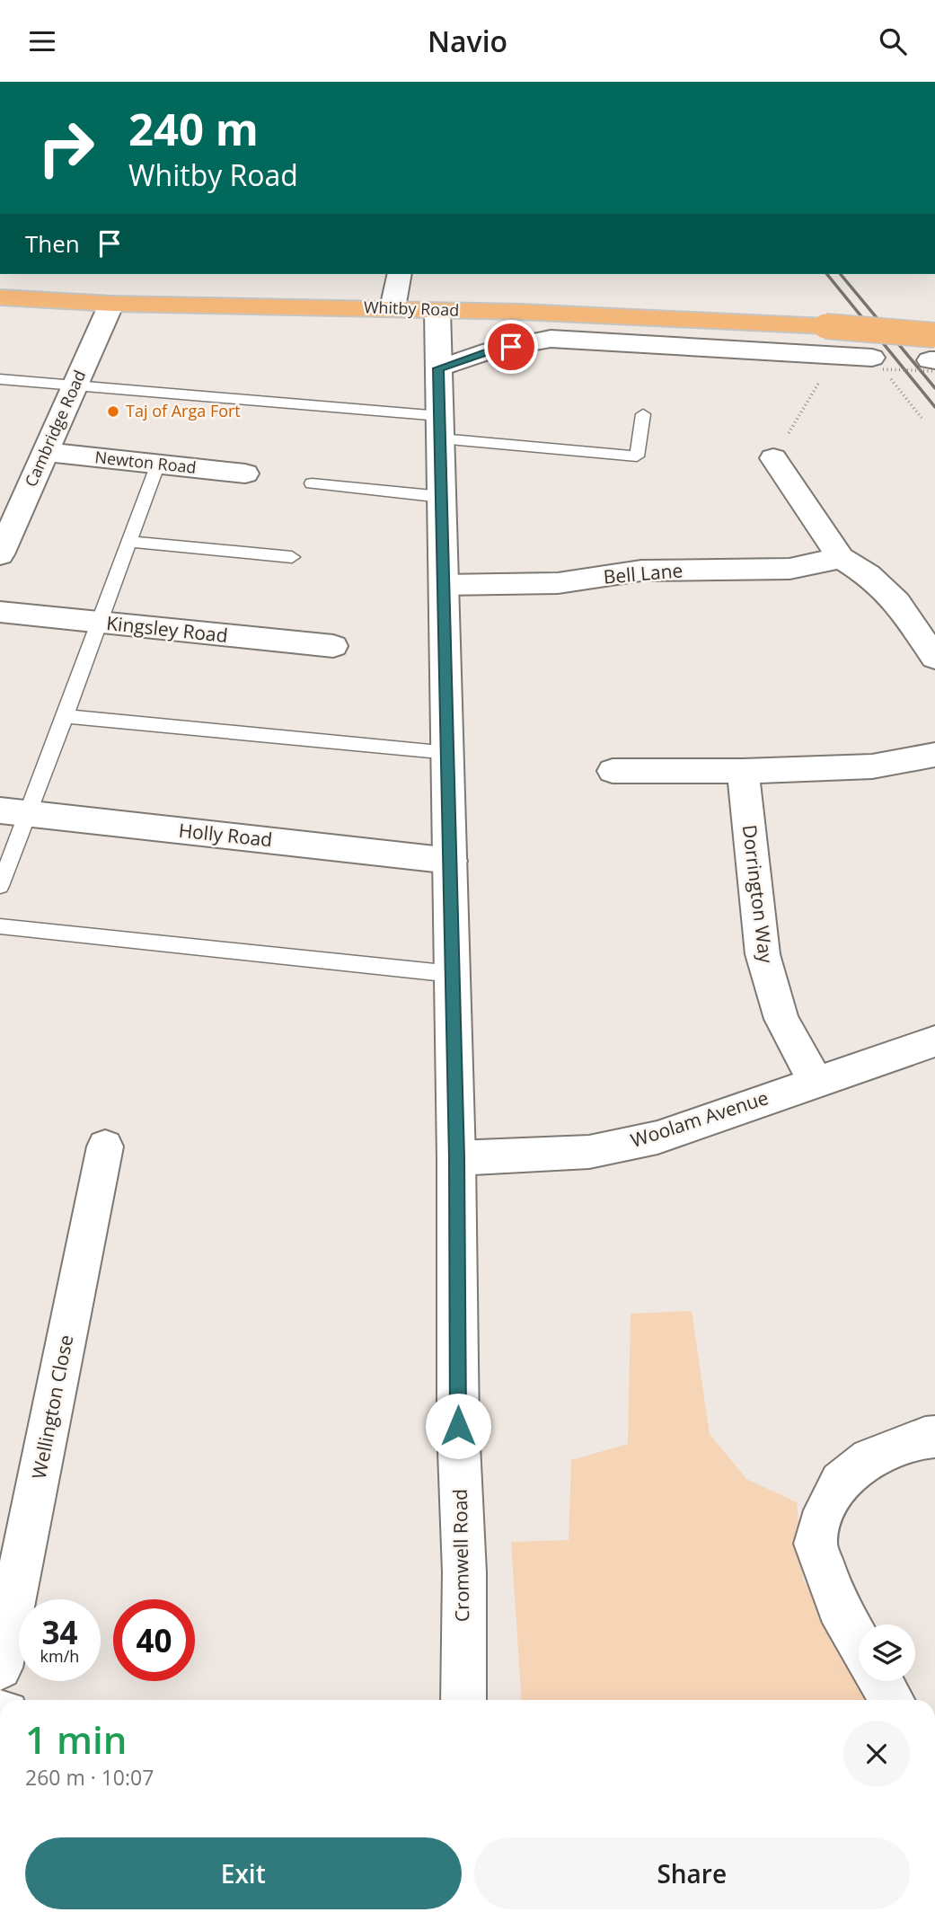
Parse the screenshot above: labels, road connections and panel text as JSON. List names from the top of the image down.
{
  "streets": {
    "main road": ["Whitby Road"],
    "street": [
      "Cambridge Road",
      "Newton Road",
      "Bell Lane",
      "Kingsley Road",
      "Holly Road",
      "Dorrington Way",
      "Woolam Avenue",
      "Wellington Close",
      "Cromwell Road"
    ]
  },
  "crossings": [
    ["Whitby Road", "Cambridge Road"],
    ["Whitby Road", "Cromwell Road"],
    ["Cambridge Road", "Newton Road"],
    ["Bell Lane", "Cromwell Road"],
    ["Holly Road", "Cromwell Road"],
    ["Dorrington Way", "Woolam Avenue"],
    ["Woolam Avenue", "Cromwell Road"]
  ],
  "places": ["Taj of Arga Fort"],
  "page": {
    "header": "Navio",
    "turn": ["240 m", "Whitby Road"],
    "then": "Then",
    "speed": "34 km/h",
    "limit": "40",
    "heading": ["1 min", "260 m · 10:07"],
    "buttons": ["Exit", "Share"]
  }
}
